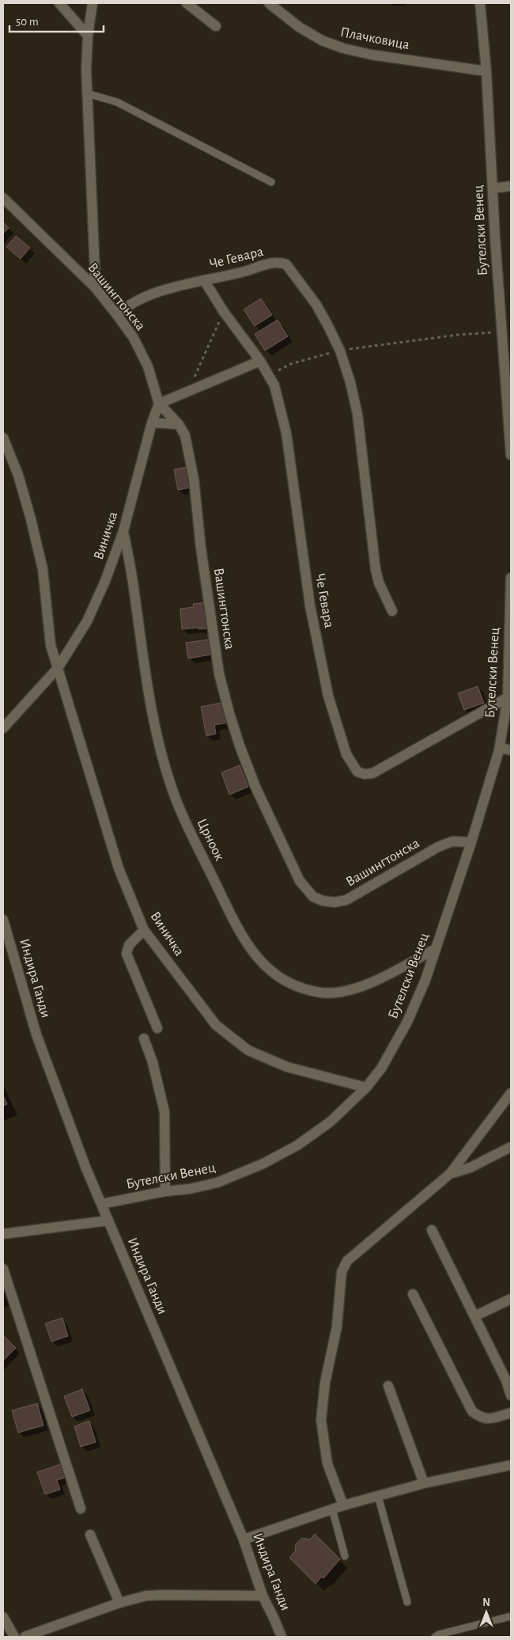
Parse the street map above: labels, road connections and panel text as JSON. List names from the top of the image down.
{
  "streets": {
    "street": [
      "Плачковица",
      "Бутелски Венец",
      "Че Гевара",
      "Вашингтонска",
      "Виничка",
      "Црноок",
      "Индира Ганди"
    ]
  },
  "crossings": [
    ["Плачковица", "Бутелски Венец"],
    ["Бутелски Венец", "Че Гевара"],
    ["Бутелски Венец", "Вашингтонска"],
    ["Бутелски Венец", "Виничка"],
    ["Бутелски Венец", "Црноок"],
    ["Бутелски Венец", "Индира Ганди"],
    ["Че Гевара", "Вашингтонска"],
    ["Вашингтонска", "Виничка"],
    ["Виничка", "Црноок"]
  ],
  "scale_bar": "50 m",
  "north": "top"
}
